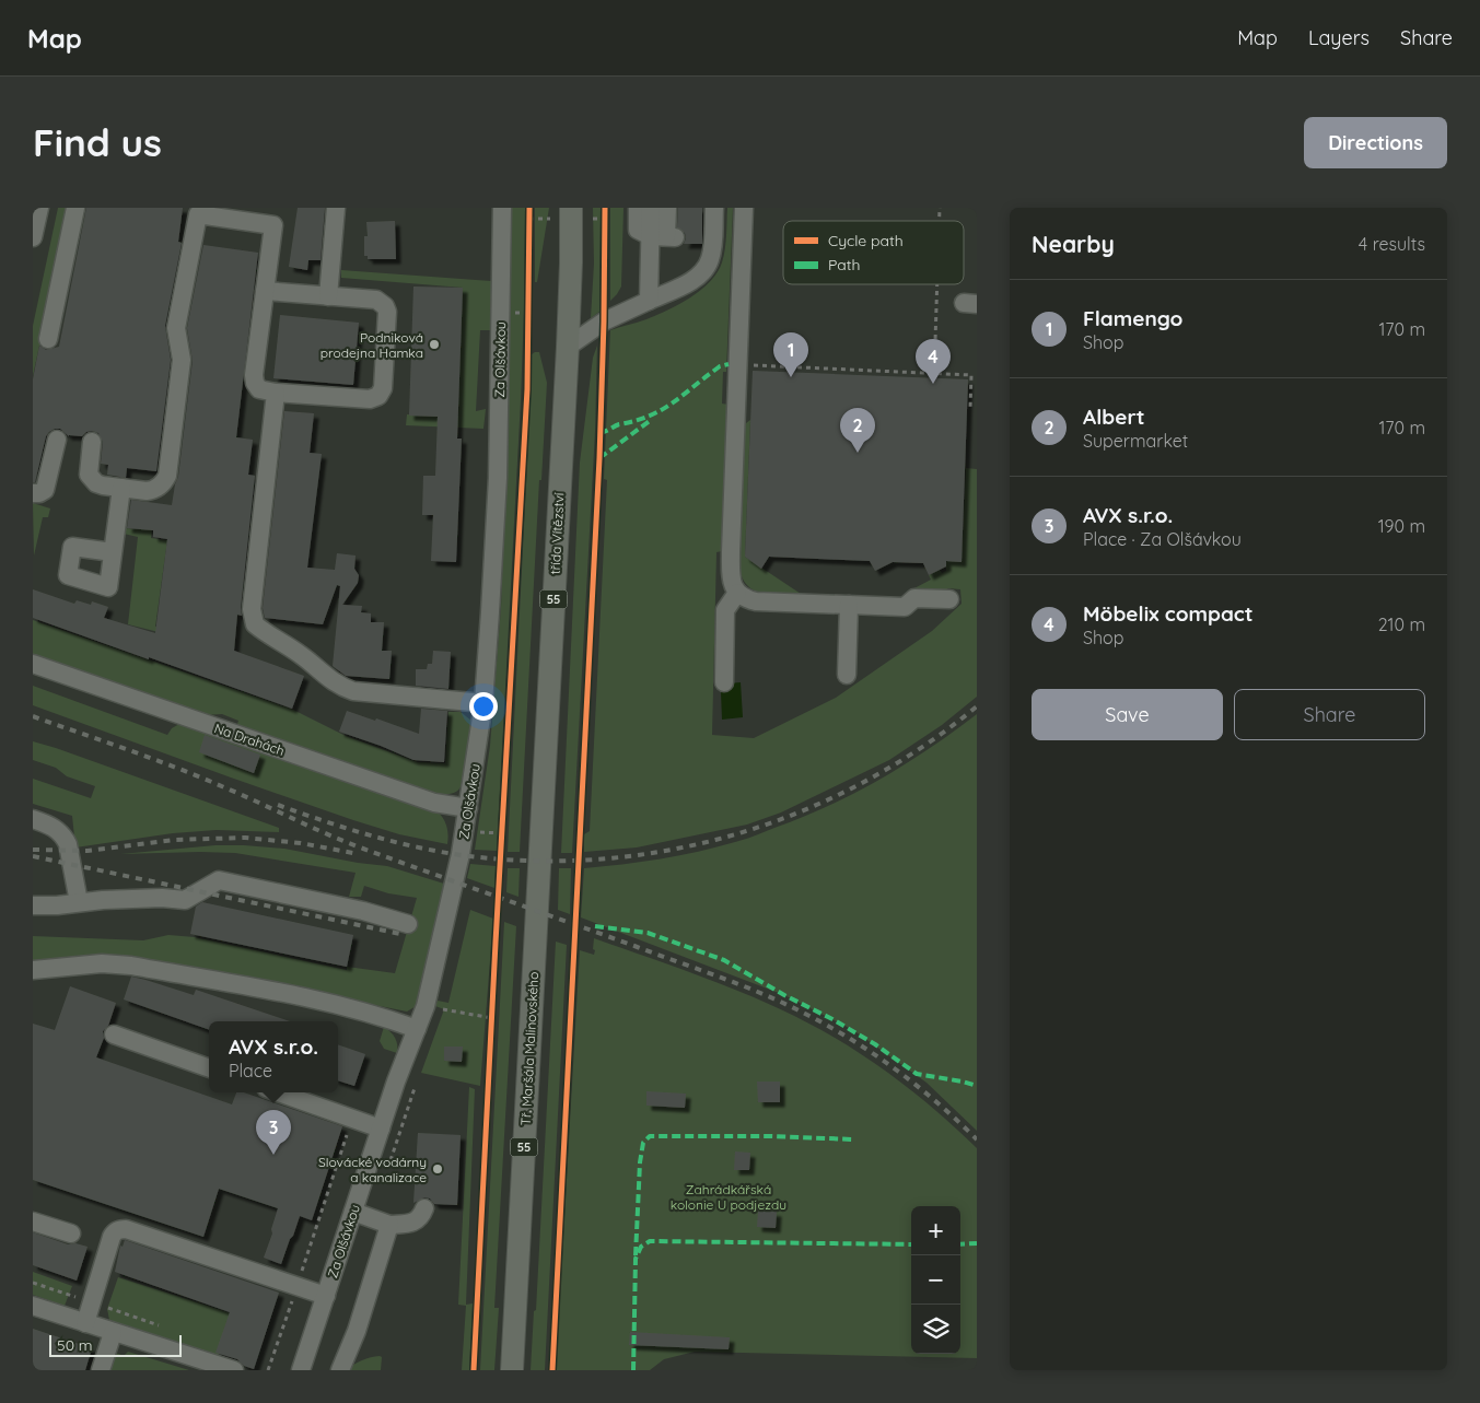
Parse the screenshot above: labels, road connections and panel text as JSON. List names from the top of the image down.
{
  "streets": {
    "main road": ["třída Vítězství", "55", "Tř. Maršála Malinovského"],
    "street": ["Za Olšávkou", "Na Drahách"]
  },
  "crossings": [
    ["Za Olšávkou", "Na Drahách"],
    ["třída Vítězství", "Tř. Maršála Malinovského"]
  ],
  "parks": ["Zahrádkářská kolonie U podjezdu"],
  "places": ["Podniková prodejna Hamka", "Slovácké vodárny a kanalizace"],
  "legend": ["Cycle path", "Path"],
  "scale_bar": "50 m",
  "page": {
    "header": "Map",
    "nav": ["Map", "Layers", "Share"],
    "buttons": [
      "Directions",
      ["Save", "Share"]
    ],
    "title": "Find us",
    "heading": ["Nearby", "4 results"],
    "list": [
      {
        "mark": "1",
        "name": "Flamengo",
        "note": "Shop",
        "value": "170 m"
      },
      {
        "mark": "2",
        "name": "Albert",
        "note": "Supermarket",
        "value": "170 m"
      },
      {
        "mark": "3",
        "name": "AVX s.r.o.",
        "note": "Place · Za Olšávkou",
        "value": "190 m"
      },
      {
        "mark": "4",
        "name": "Möbelix compact",
        "note": "Shop",
        "value": "210 m"
      }
    ],
    "pins": [
      "1",
      "4",
      "2",
      "3"
    ],
    "popup": ["AVX s.r.o.", "Place"],
    "map_buttons": ["+", "−"],
    "scale": "50 m"
  }
}
